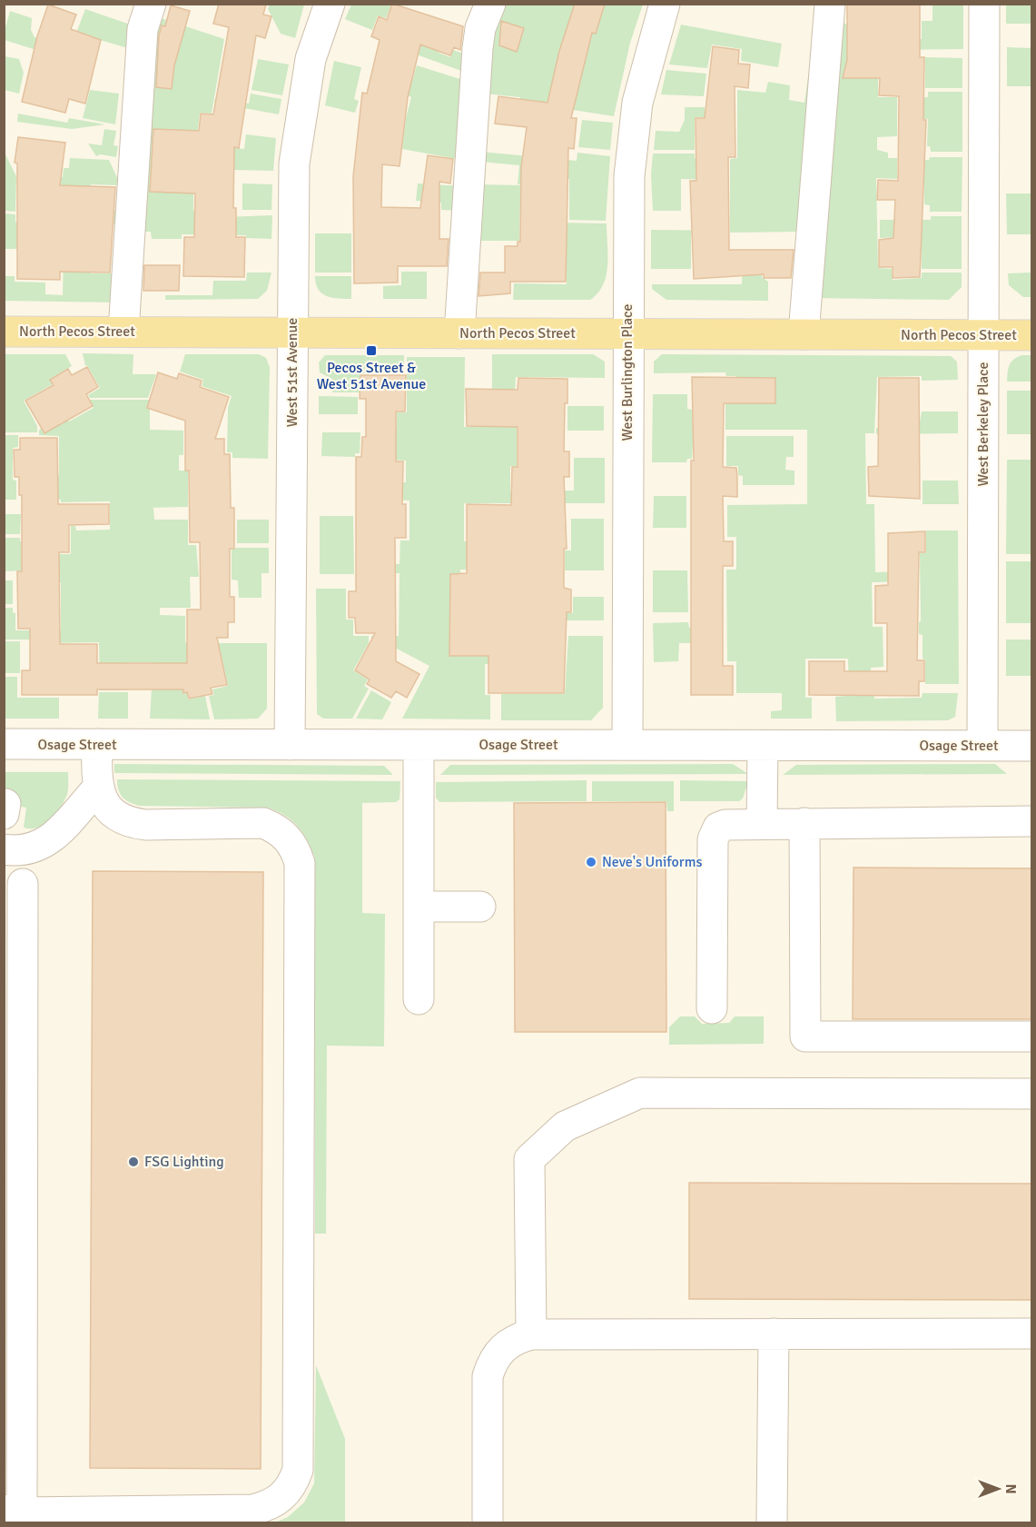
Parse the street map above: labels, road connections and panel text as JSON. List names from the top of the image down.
{
  "streets": {
    "main road": ["North Pecos Street"],
    "street": [
      "West 51st Avenue",
      "West Burlington Place",
      "West Berkeley Place",
      "Osage Street"
    ]
  },
  "crossings": [
    ["North Pecos Street", "West 51st Avenue"],
    ["North Pecos Street", "West Burlington Place"],
    ["North Pecos Street", "West Berkeley Place"],
    ["West 51st Avenue", "Osage Street"],
    ["West Burlington Place", "Osage Street"],
    ["West Berkeley Place", "Osage Street"]
  ],
  "places": {
    "transit": ["Pecos Street & West 51st Avenue"],
    "other": ["Neve's Uniforms", "FSG Lighting"]
  },
  "north": "right"
}
